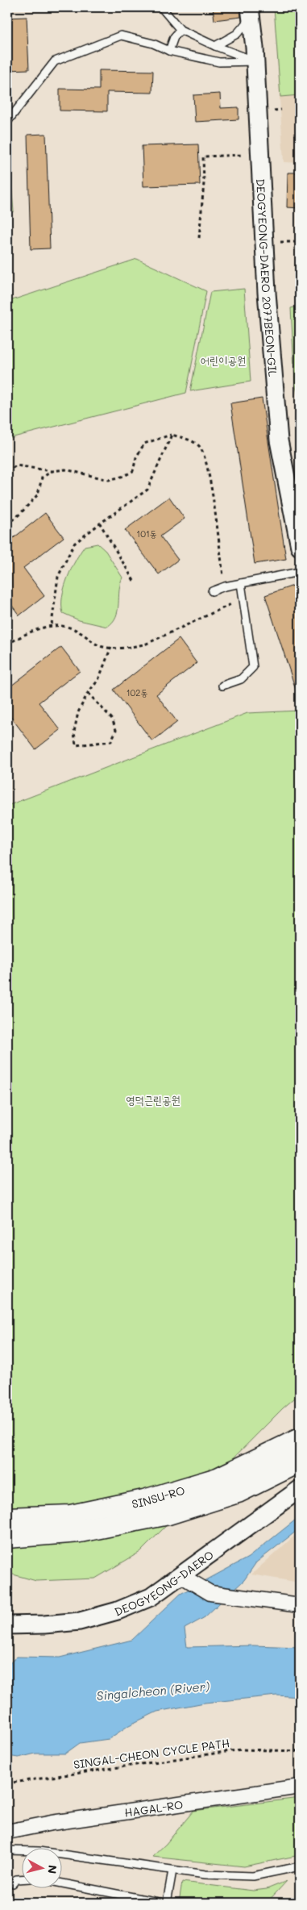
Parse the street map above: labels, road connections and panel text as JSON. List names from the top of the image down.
{
  "streets": {
    "main road": ["SINSU-RO"],
    "street": ["DEOGYEONG-DAERO 2077BEON-GIL", "DEOGYEONG-DAERO", "HAGAL-RO"],
    "path": ["SINGAL-CHEON CYCLE PATH"]
  },
  "water": ["Singalcheon (River)"],
  "parks": ["어린이공원", "영덕근린공원"],
  "house_numbers": ["101동", "102동"],
  "north": "right"
}
